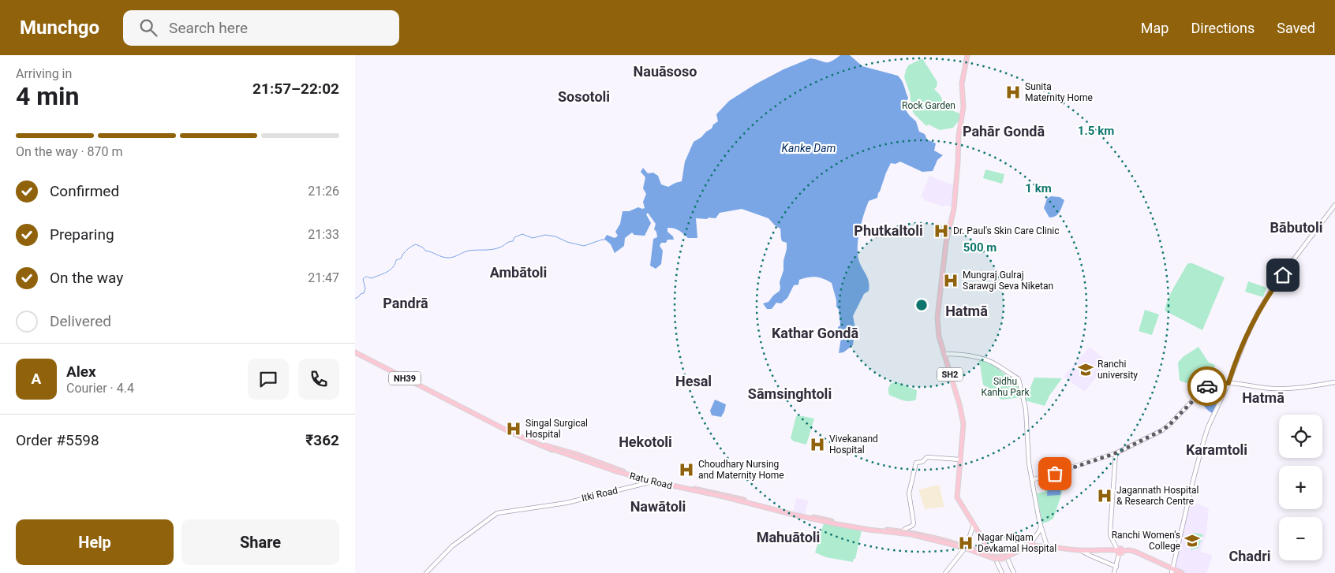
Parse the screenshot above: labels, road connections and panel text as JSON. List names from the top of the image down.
{
  "streets": {
    "main road": [
      "SH2",
      "NH39",
      "Ratu Road",
      "Itki Road"
    ]
  },
  "crossings": [
    ["Ratu Road", "Itki Road"]
  ],
  "districts": [
    "Nauāsoso",
    "Sosotoli",
    "Pahār Gondā",
    "Bābutoli",
    "Phutkaltoli",
    "Ambātoli",
    "Pandrā",
    "Hatmā",
    "Kathar Gondā",
    "Hesal",
    "Sāmsinghtoli",
    "Hatmā",
    "Hekotoli",
    "Karamtoli",
    "Nawātoli",
    "Mahuātoli",
    "Chadri"
  ],
  "water": ["Kanke Dam"],
  "parks": ["Rock Garden", "Sidhu Kanhu Park"],
  "places": {
    "hospital": [
      "Sunita Maternity Home",
      "Dr. Paul's Skin Care Clinic",
      "Mungraj Gulraj Sarawgi Seva Niketan",
      "Singal Surgical Hospital",
      "Vivekanand Hospital",
      "Choudhary Nursing and Maternity Home",
      "Jagannath Hospital & Research Centre",
      "Nagar Nigam Devkamal Hospital"
    ],
    "school or university": ["Ranchi university", "Ranchi Women's College"]
  },
  "page": {
    "header": "Munchgo",
    "search": "Search here",
    "nav": ["Map", "Directions", "Saved"],
    "heading": ["4 min", "Arriving in", "21:57–22:02"],
    "panel": [
      "Alex",
      "Courier · 4.4",
      "Order #5598",
      "₹362"
    ],
    "bar": "On the way · 870 m",
    "list": [
      ["Confirmed", "21:26"],
      ["Preparing", "21:33"],
      ["On the way", "21:47"],
      "Delivered"
    ],
    "round": "A",
    "map_buttons": ["+", "−"],
    "buttons": ["Help", "Share"]
  },
  "rings": ["1.5 km", "1 km", "500 m"]
}
